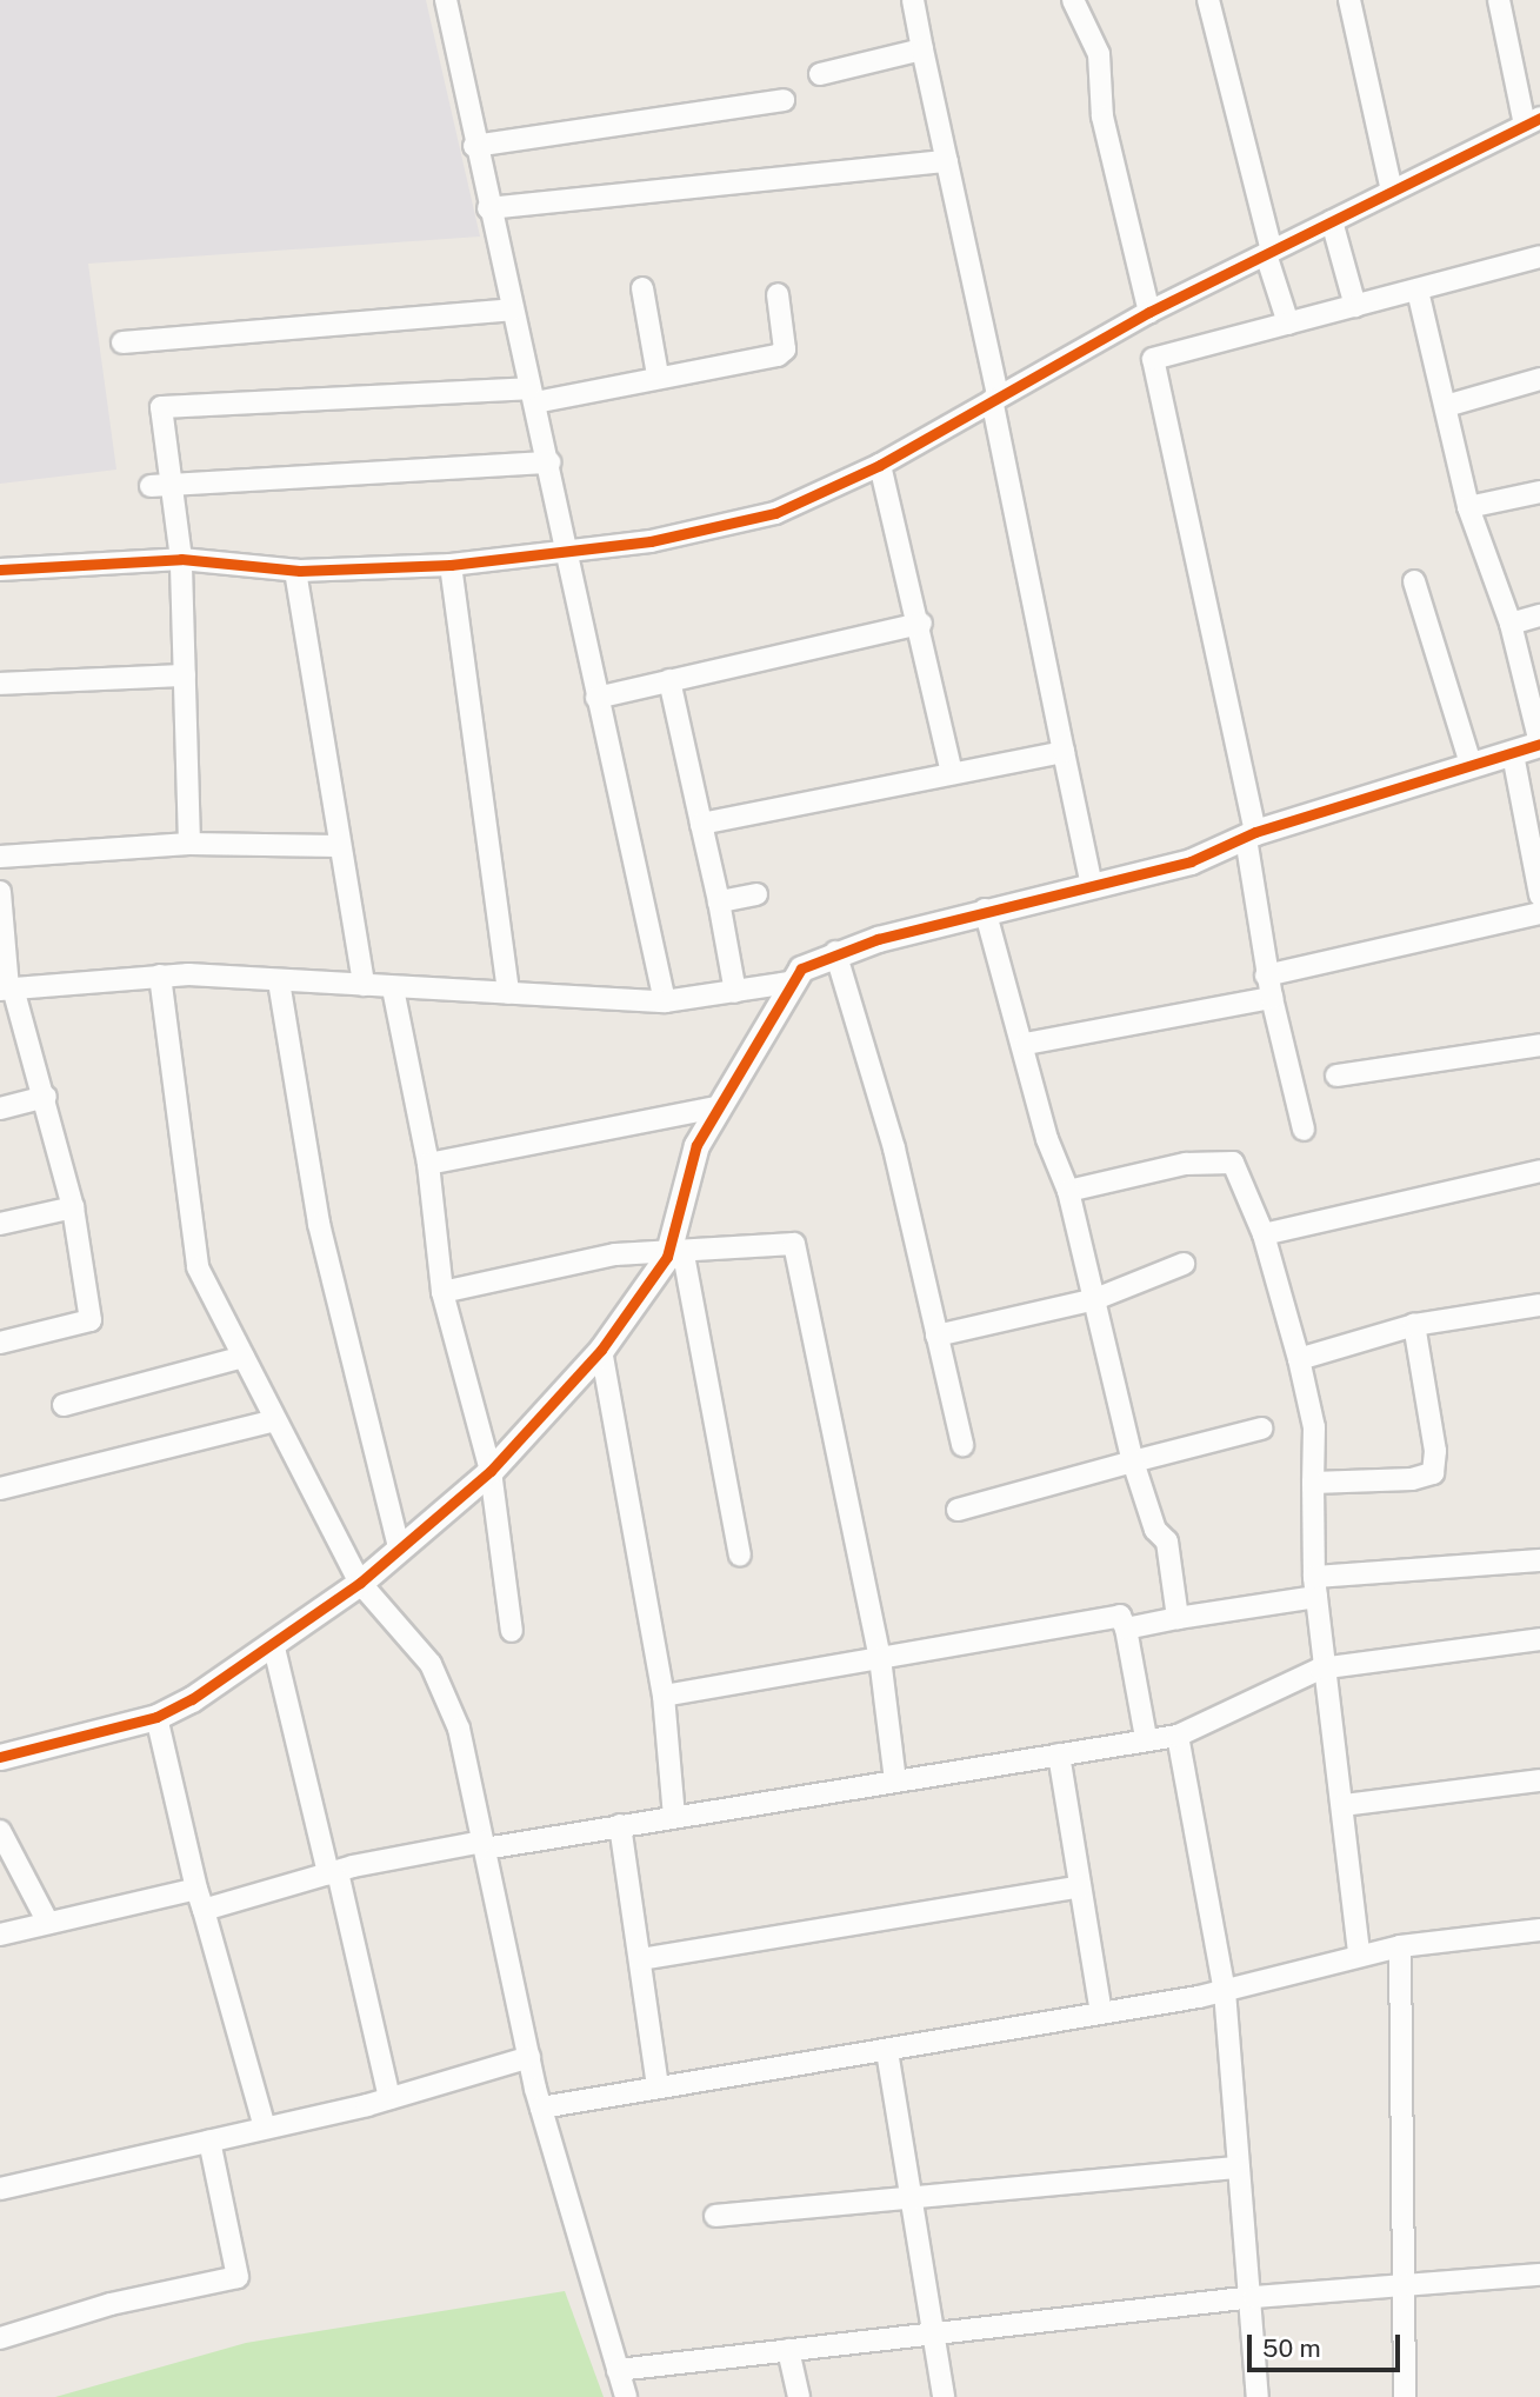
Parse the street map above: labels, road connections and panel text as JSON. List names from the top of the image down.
{
  "scale_bar": "50 m"
}
